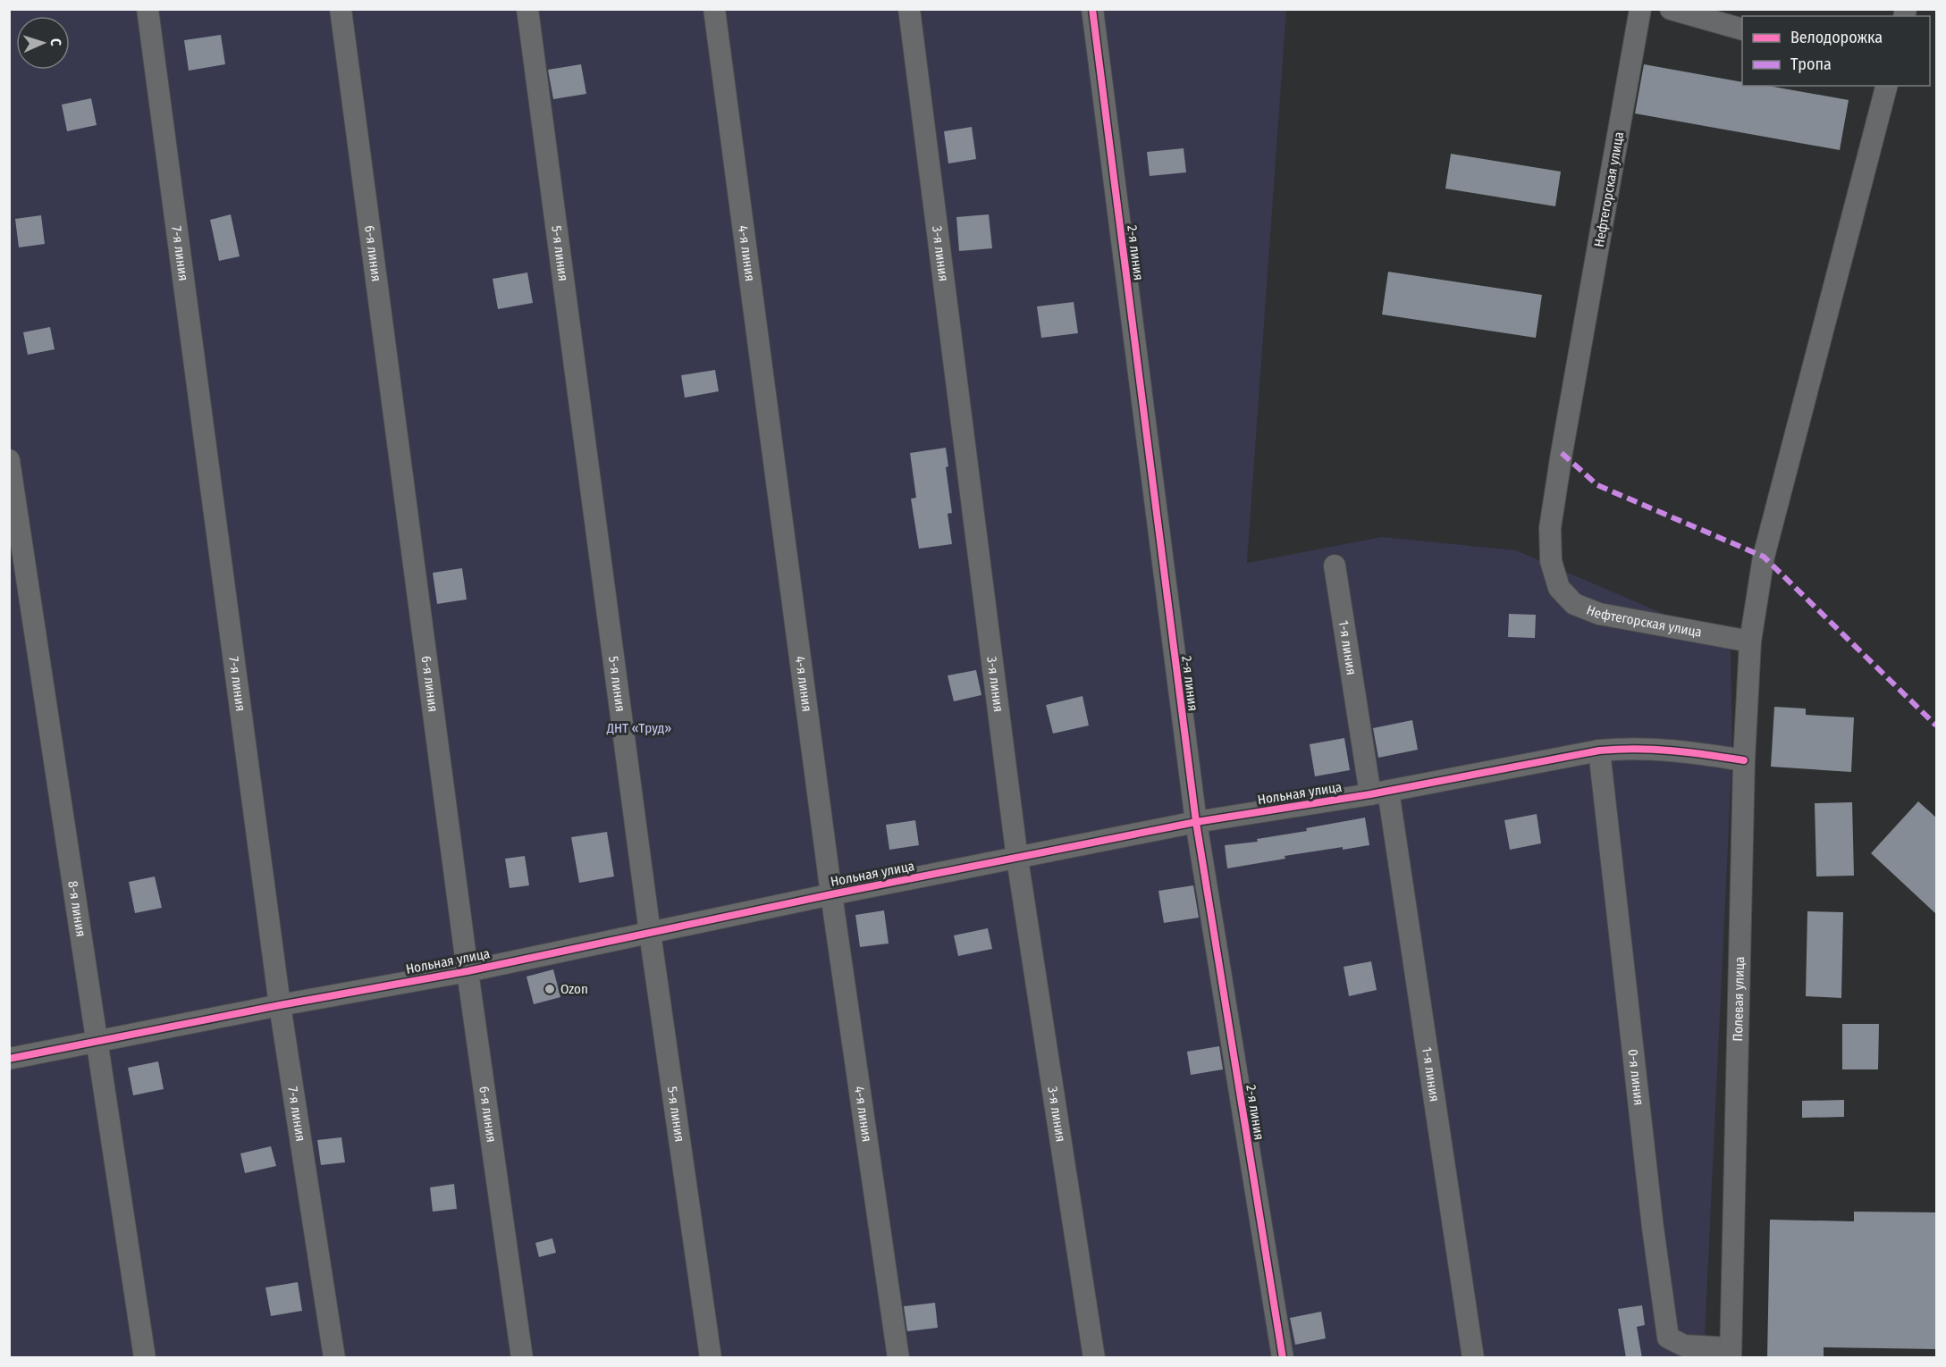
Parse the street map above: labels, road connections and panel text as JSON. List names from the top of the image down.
{
  "streets": {
    "street": [
      "Нефтегорская улица",
      "6-я линия",
      "2-я линия",
      "7-я линия",
      "5-я линия",
      "4-я линия",
      "3-я линия",
      "1-я линия",
      "Нольная улица",
      "8-я линия",
      "Полевая улица",
      "0-я линия"
    ]
  },
  "crossings": [
    ["Нефтегорская улица", "Полевая улица"],
    ["6-я линия", "Нольная улица"],
    ["2-я линия", "Нольная улица"],
    ["7-я линия", "Нольная улица"],
    ["5-я линия", "Нольная улица"],
    ["4-я линия", "Нольная улица"],
    ["3-я линия", "Нольная улица"],
    ["1-я линия", "Нольная улица"],
    ["Нольная улица", "8-я линия"],
    ["Нольная улица", "Полевая улица"],
    ["Нольная улица", "0-я линия"],
    ["Полевая улица", "0-я линия"]
  ],
  "parks": ["ДНТ «Труд»"],
  "places": ["Ozon"],
  "legend": ["Велодорожка", "Тропа"],
  "north": "right"
}
